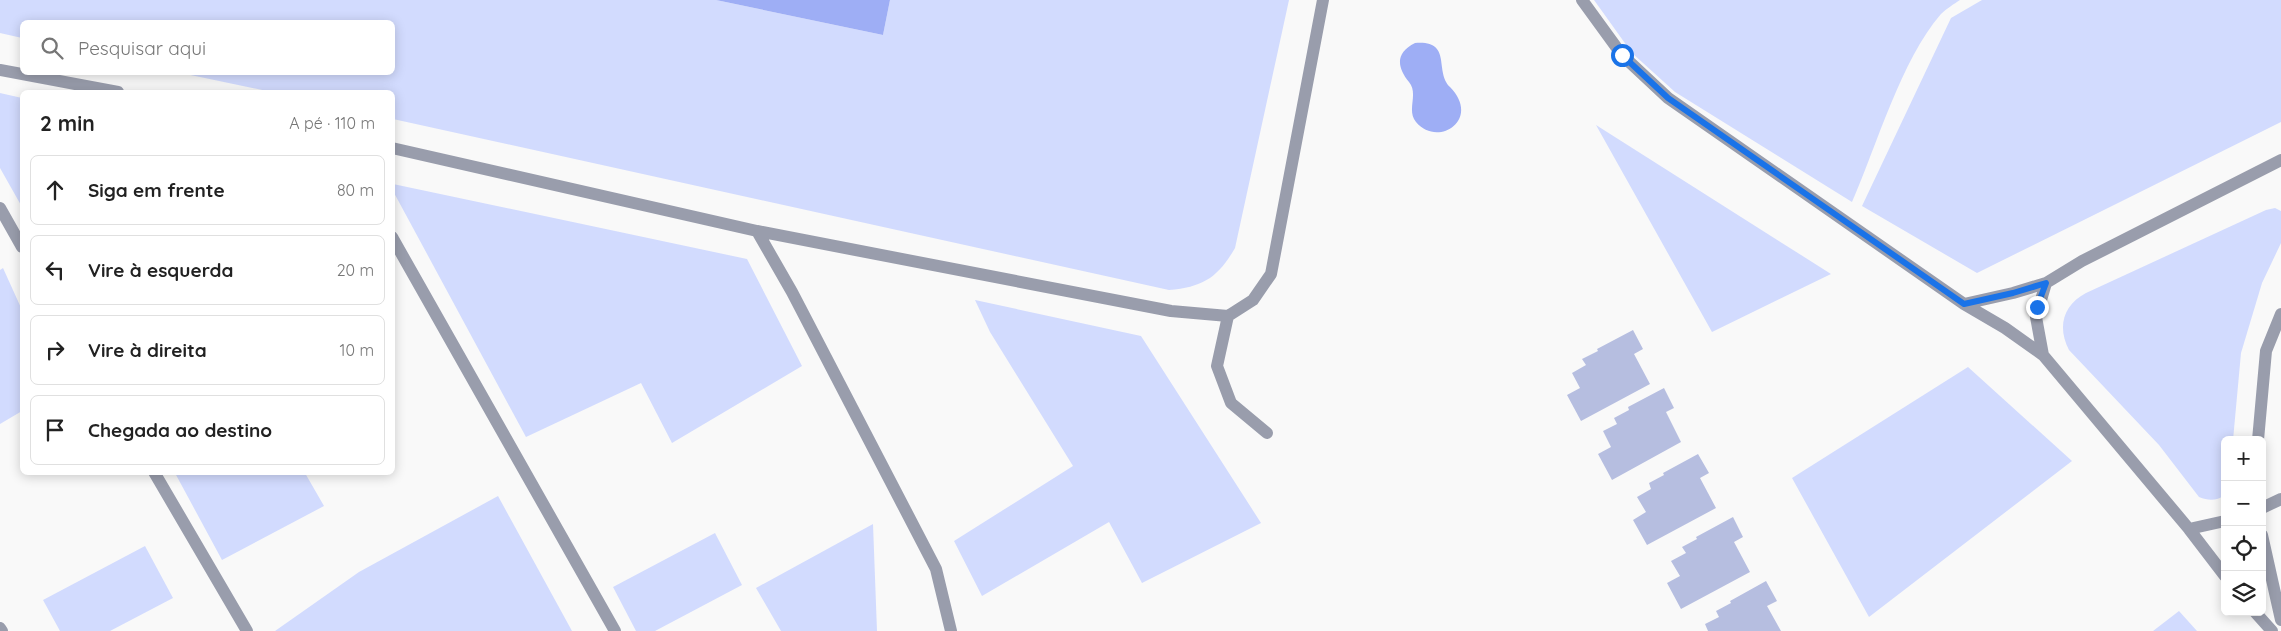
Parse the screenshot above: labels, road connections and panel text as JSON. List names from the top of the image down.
{
  "page": {
    "search": "Pesquisar aqui",
    "heading": ["2 min", "A pé · 110 m"],
    "list": [
      ["Siga em frente", "80 m"],
      ["Vire à esquerda", "20 m"],
      ["Vire à direita", "10 m"],
      "Chegada ao destino"
    ],
    "map_buttons": ["+", "−"]
  }
}
